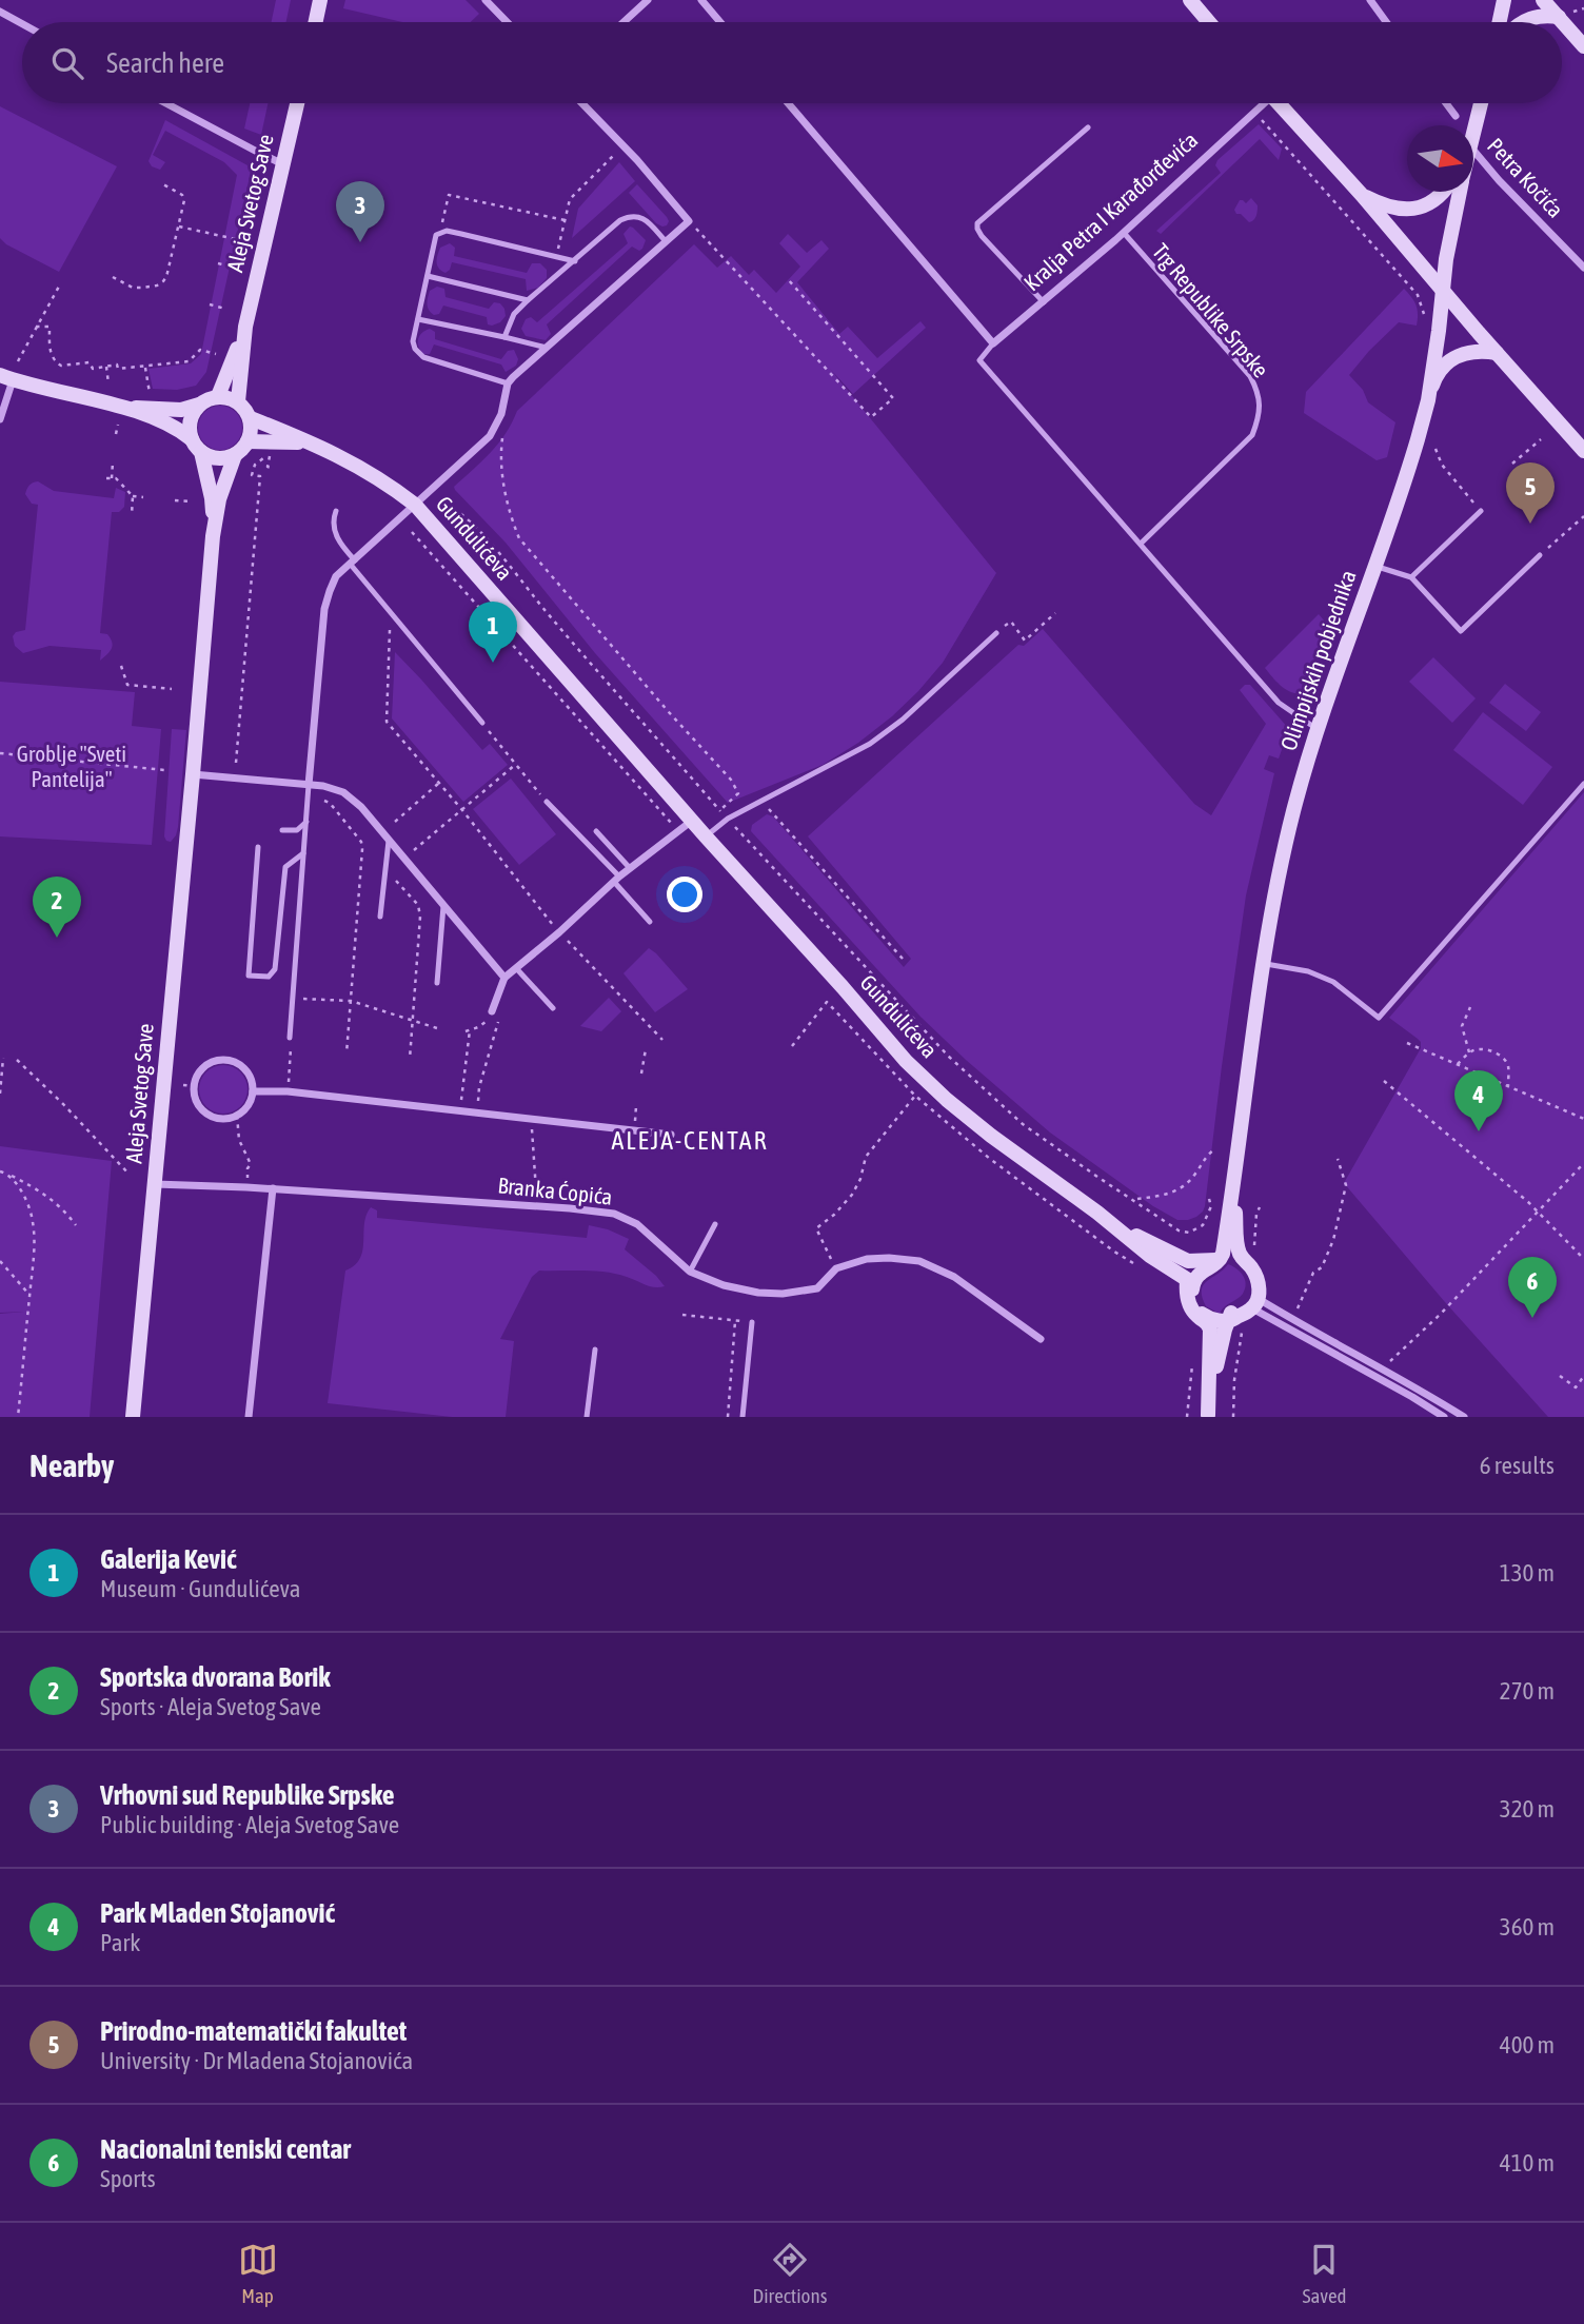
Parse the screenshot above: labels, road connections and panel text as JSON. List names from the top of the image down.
{
  "streets": {
    "street": [
      "Petra Kočića",
      "Aleja Svetog Save",
      "Kralja Petra I Karađorđevića",
      "Gundulićeva",
      "Olimpijskih pobjednika",
      "Branka Ćopića"
    ],
    "lane": ["Trg Republike Srpske"]
  },
  "crossings": [
    ["Aleja Svetog Save", "Gundulićeva"],
    ["Aleja Svetog Save", "Branka Ćopića"],
    ["Kralja Petra I Karađorđevića", "Trg Republike Srpske"],
    ["Kralja Petra I Karađorđevića", "Olimpijskih pobjednika"],
    ["Gundulićeva", "Olimpijskih pobjednika"]
  ],
  "districts": ["ALEJA-CENTAR"],
  "parks": ["Groblje \"Sveti Pantelija\""],
  "north": "right",
  "page": {
    "search": "Search here",
    "pins": [
      "3",
      "5",
      "1",
      "2",
      "4",
      "6"
    ],
    "heading": ["Nearby", "6 results"],
    "list": [
      {
        "mark": "1",
        "name": "Galerija Kević",
        "note": "Museum · Gundulićeva",
        "value": "130 m"
      },
      {
        "mark": "2",
        "name": "Sportska dvorana Borik",
        "note": "Sports · Aleja Svetog Save",
        "value": "270 m"
      },
      {
        "mark": "3",
        "name": "Vrhovni sud Republike Srpske",
        "note": "Public building · Aleja Svetog Save",
        "value": "320 m"
      },
      {
        "mark": "4",
        "name": "Park Mladen Stojanović",
        "note": "Park",
        "value": "360 m"
      },
      {
        "mark": "5",
        "name": "Prirodno-matematički fakultet",
        "note": "University · Dr Mladena Stojanovića",
        "value": "400 m"
      },
      {
        "mark": "6",
        "name": "Nacionalni teniski centar",
        "note": "Sports",
        "value": "410 m"
      }
    ],
    "nav": ["Map", "Directions", "Saved"]
  }
}
